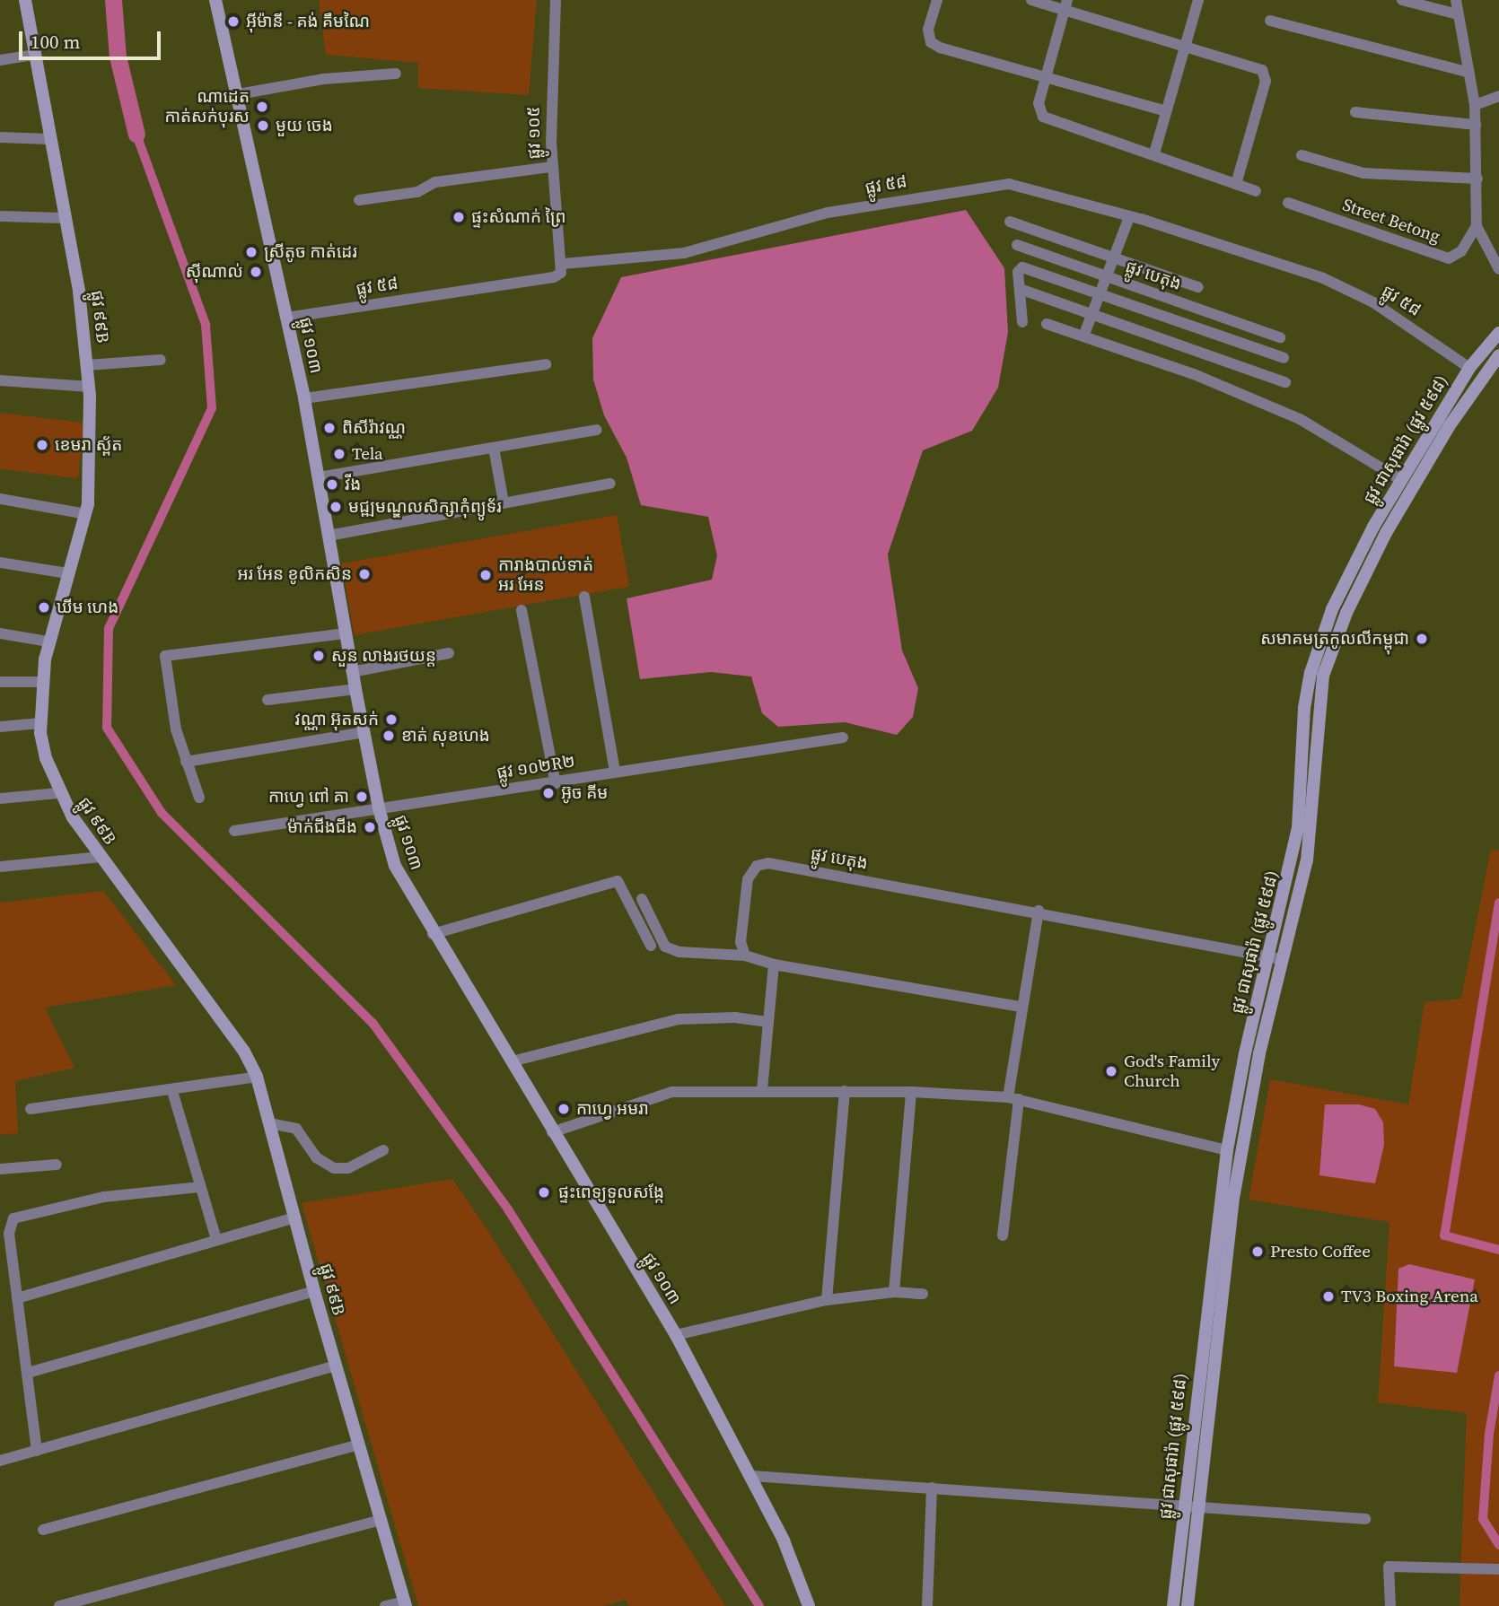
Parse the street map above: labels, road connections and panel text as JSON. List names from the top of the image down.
{
  "streets": {
    "street": [
      "ផ្លូវ ១០៥",
      "ផ្លូវ ៥៨",
      "Street Betong",
      "ផ្លូវ បេតុង",
      "ផ្លូវ ៩៩B",
      "ផ្លូវ ១០៣",
      "ផ្លូវ ជាសុផារ៉ា (ផ្លូវ ៥៩៨)",
      "ផ្លូវ ១០២R២"
    ]
  },
  "crossings": [
    ["ផ្លូវ ១០៥", "ផ្លូវ ៥៨"],
    ["ផ្លូវ ៥៨", "ផ្លូវ ១០៣"],
    ["ផ្លូវ ៥៨", "ផ្លូវ ជាសុផារ៉ា (ផ្លូវ ៥៩៨)"],
    ["ផ្លូវ បេតុង", "ផ្លូវ ជាសុផារ៉ា (ផ្លូវ ៥៩៨)"],
    ["ផ្លូវ ១០៣", "ផ្លូវ ១០២R២"]
  ],
  "places": [
    "អ៊ីម៉ានី - គង់ គឹមណៃ",
    "ណាដេត កាត់សក់បុរស",
    "មួយ ចេង",
    "ផ្ទះសំណាក់ ព្រៃ",
    "ស្រីតូច កាត់ដេរ",
    "ស៊ីណាល់",
    "ពិសីរ៉ាវណ្ណ",
    "ខេមរា ស្ព័ត",
    "Tela",
    "វីង",
    "មជ្ឍមណ្ឌលសិក្សាកុំព្យូទ័រ",
    "អរ អែន ខូលិកសិន",
    "ការាងបាល់ទាត់ អរ អែន",
    "ឃីម ហេង",
    "សមាគមត្រកូលលីកម្ពុជា",
    "សួន លាងរថយន្ត",
    "វណ្ណា អ៊ុតសក់",
    "ខាត់ សុខហេង",
    "អ៊ូច គីម",
    "កាហ្វេ ពៅ គា",
    "ម៉ាក់ជីងជីង",
    "God's Family Church",
    "កាហ្វេ អមរា",
    "ផ្ទះពេទ្យទួលសង្កែ",
    "Presto Coffee",
    "TV3 Boxing Arena"
  ],
  "scale_bar": "100 m"
}
